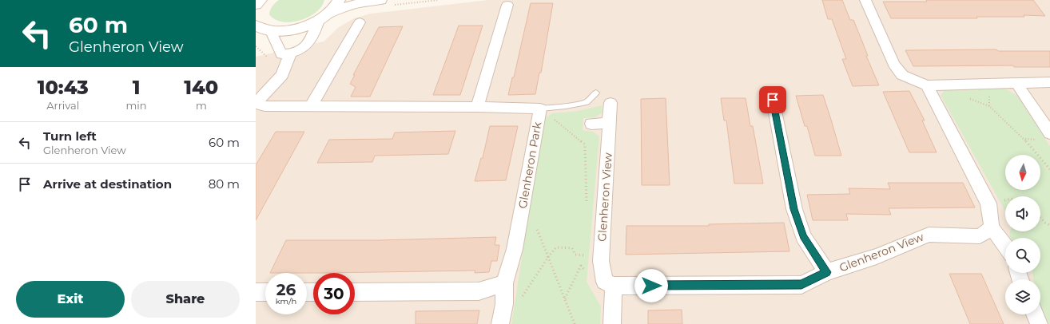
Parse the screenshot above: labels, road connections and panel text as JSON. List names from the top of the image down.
{
  "streets": {
    "street": ["Glenheron Park", "Glenheron View"]
  },
  "north": "bottom",
  "page": {
    "turn": ["60 m", "Glenheron View"],
    "eta": [
      "10:43",
      "Arrival",
      "1",
      "min",
      "140",
      "m"
    ],
    "list": [
      {
        "name": "Turn left",
        "note": "Glenheron View",
        "value": "60 m"
      },
      {
        "name": "Arrive at destination",
        "value": "80 m"
      }
    ],
    "speed": "26 km/h",
    "limit": "30",
    "buttons": ["Exit", "Share"]
  }
}
